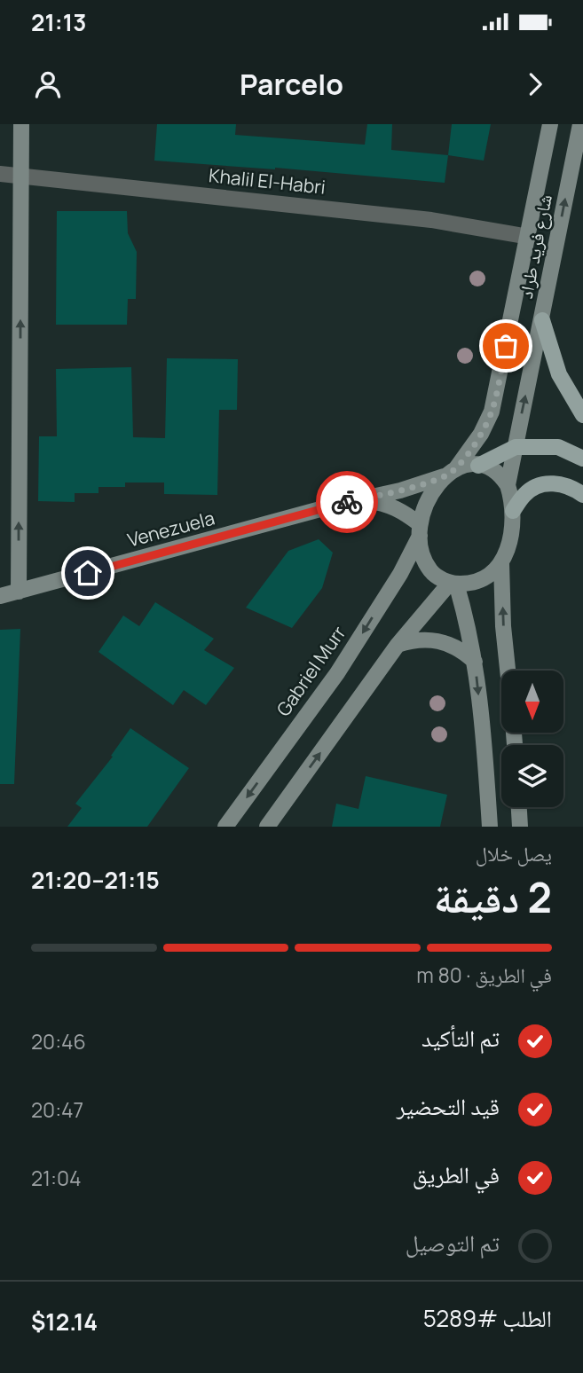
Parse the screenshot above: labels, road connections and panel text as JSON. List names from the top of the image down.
{
  "streets": {
    "main road": ["شارع فريد طراد", "Venezuela", "Gabriel Murr"],
    "street": ["Khalil El-Habri"]
  },
  "crossings": [
    ["Khalil El-Habri", "شارع فريد طراد"],
    ["شارع فريد طراد", "Venezuela"],
    ["شارع فريد طراد", "Gabriel Murr"],
    ["Venezuela", "Gabriel Murr"]
  ],
  "north": "bottom",
  "page": {
    "status": "21:13",
    "header": "Parcelo",
    "heading": ["2 دقيقة", "يصل خلال", "21:15–21:20"],
    "panel": ["الطلب #5289", "$12.14"],
    "bar": "في الطريق · 80 m",
    "list": [
      ["تم التأكيد", "20:46"],
      ["قيد التحضير", "20:47"],
      ["في الطريق", "21:04"],
      "تم التوصيل"
    ]
  }
}
